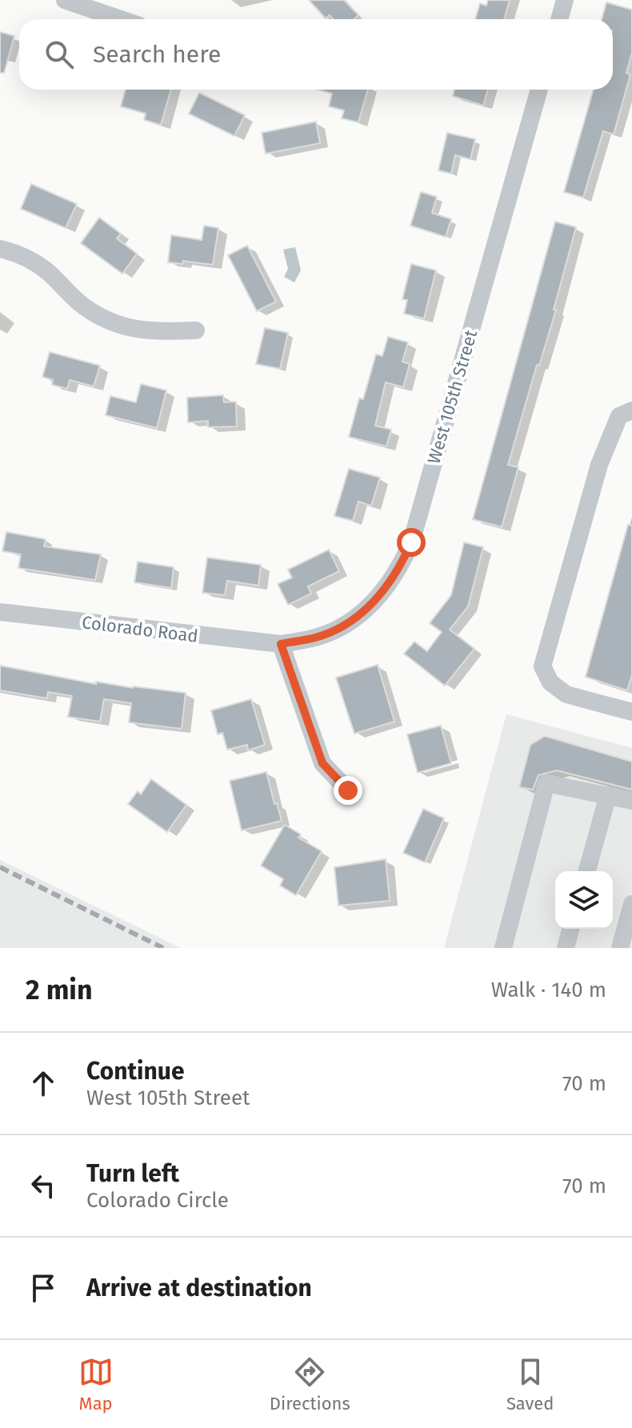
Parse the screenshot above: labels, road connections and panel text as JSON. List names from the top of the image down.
{
  "streets": {
    "street": ["West 105th Street", "Colorado Road"]
  },
  "crossings": [
    ["West 105th Street", "Colorado Road"]
  ],
  "page": {
    "search": "Search here",
    "heading": ["2 min", "Walk · 140 m"],
    "list": [
      ["Continue", "West 105th Street", "70 m"],
      ["Turn left", "Colorado Circle", "70 m"],
      "Arrive at destination"
    ],
    "nav": ["Map", "Directions", "Saved"]
  }
}
